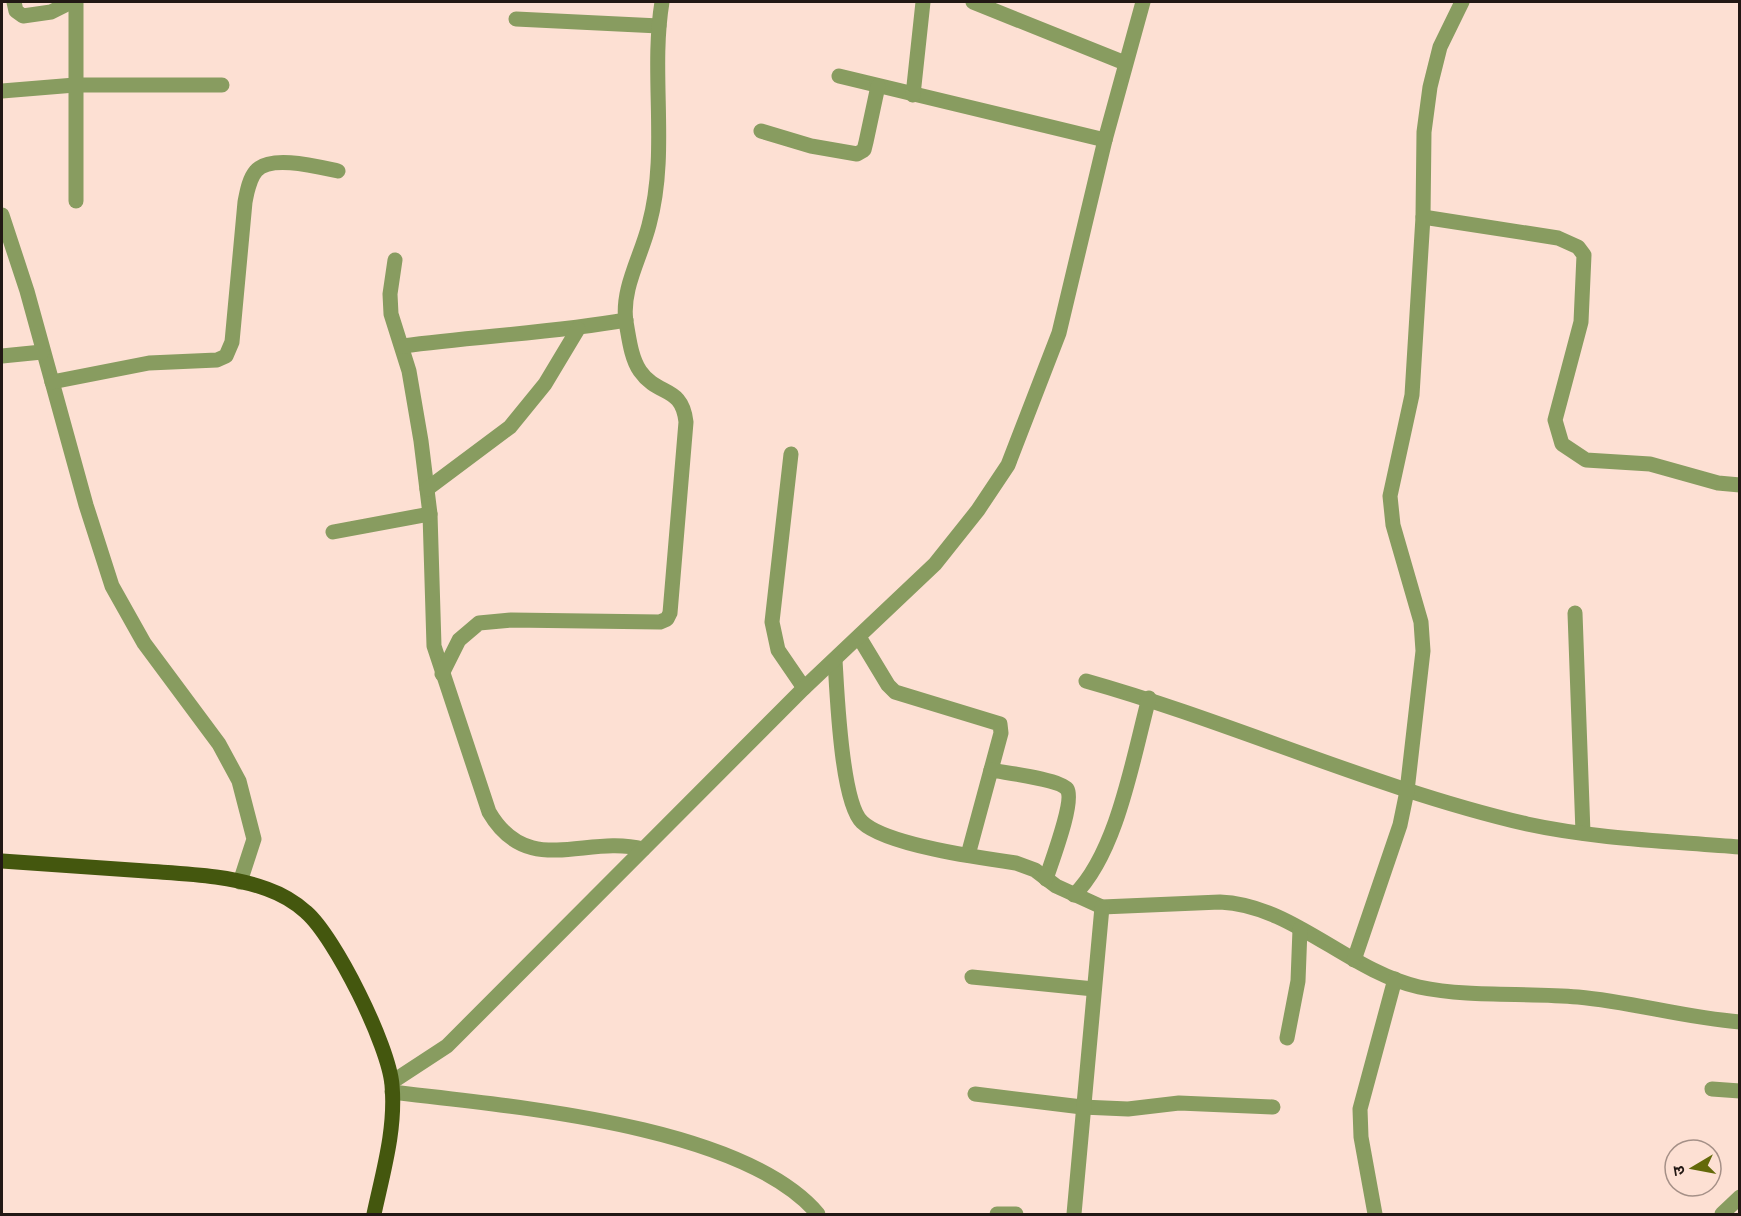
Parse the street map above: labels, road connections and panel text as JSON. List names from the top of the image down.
{
  "north": "left"
}
